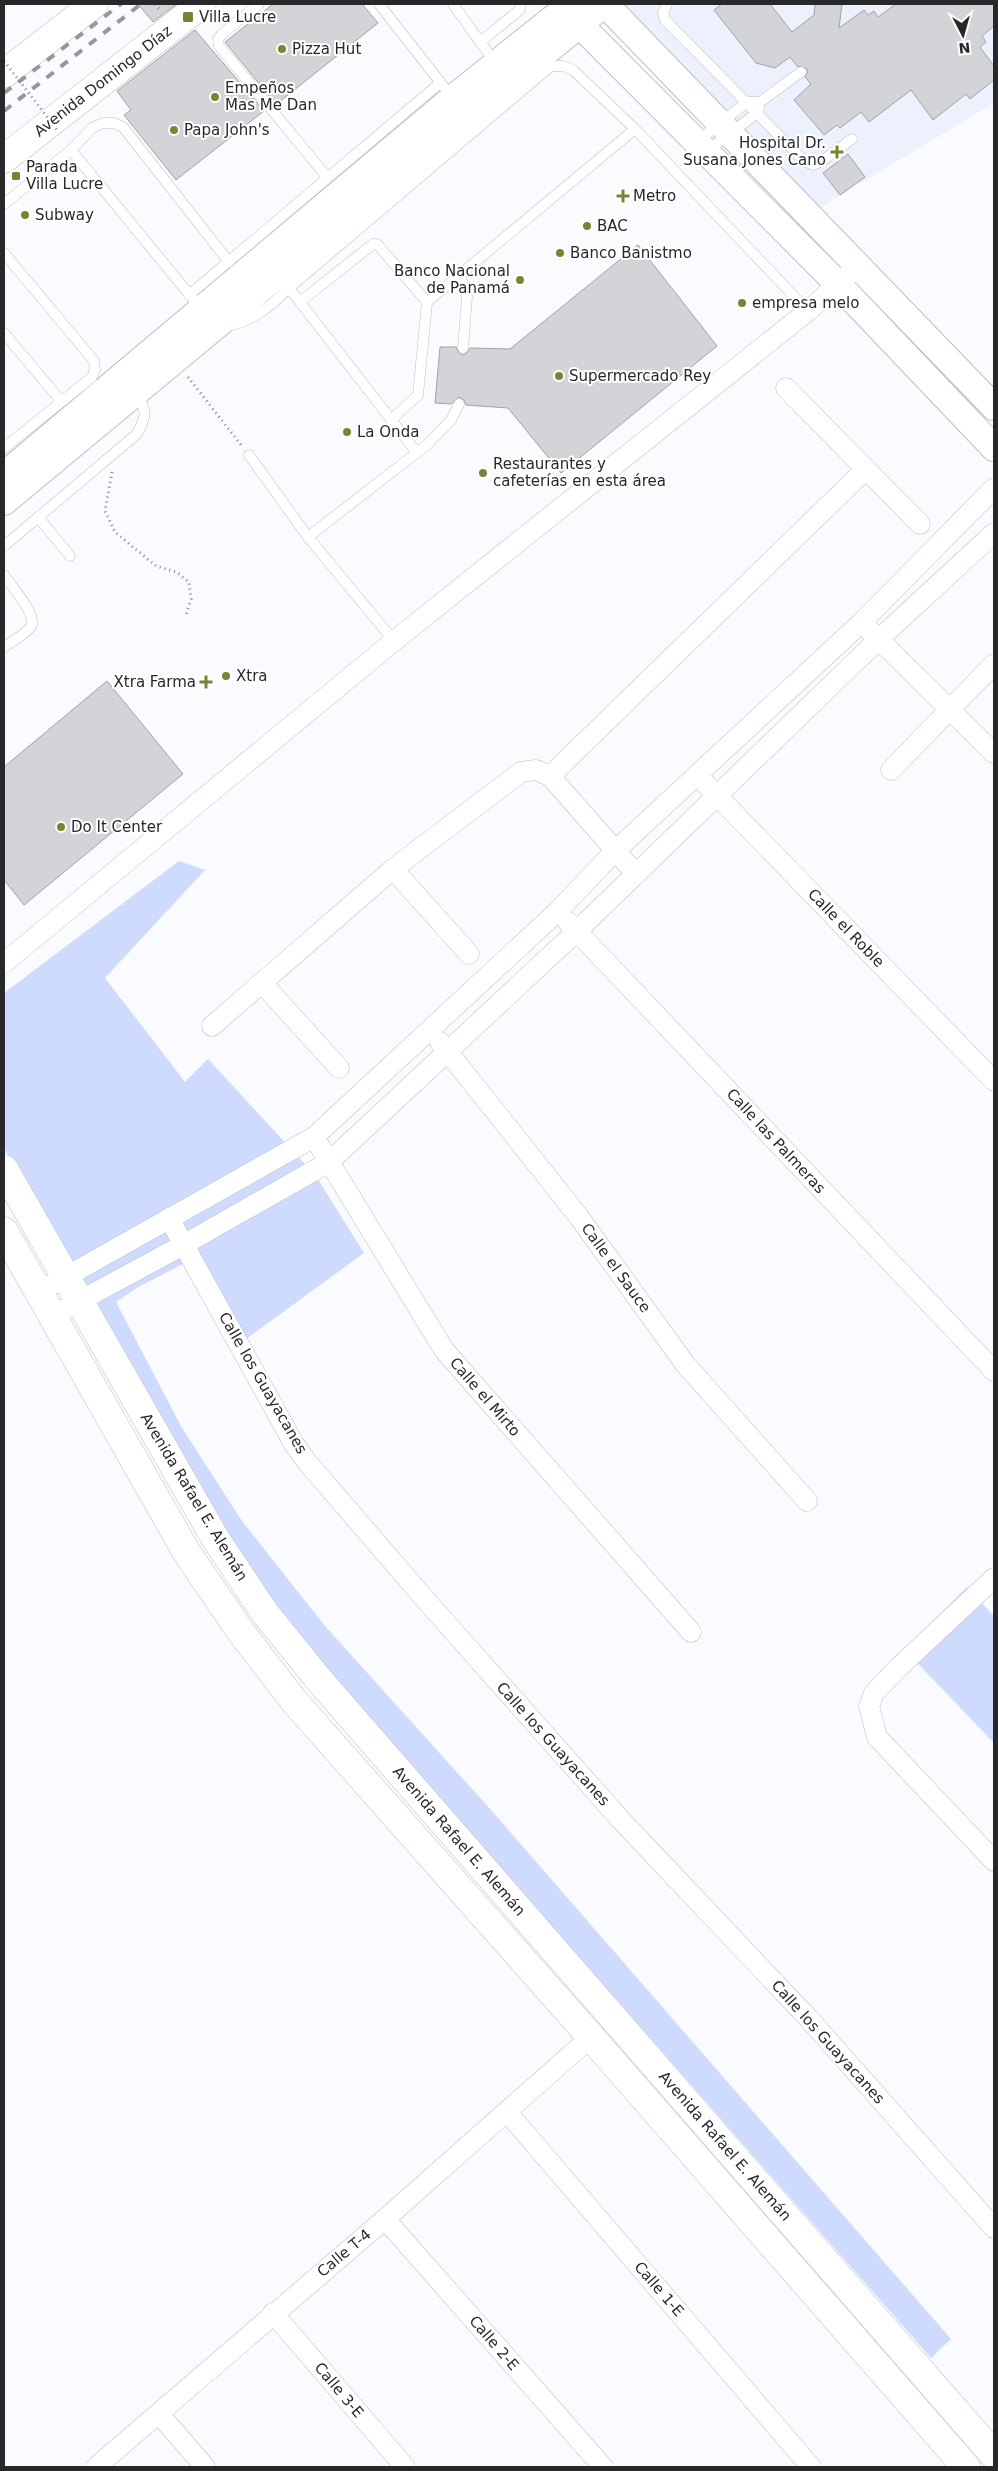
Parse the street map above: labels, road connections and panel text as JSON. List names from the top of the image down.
{
  "streets": {
    "main road": ["Avenida Domingo Díaz", "Avenida Rafael E. Alemán"],
    "street": [
      "Calle el Roble",
      "Calle las Palmeras",
      "Calle el Sauce",
      "Calle los Guayacanes",
      "Calle el Mirto",
      "Calle T-4",
      "Calle 1-E",
      "Calle 2-E",
      "Calle 3-E"
    ]
  },
  "crossings": [
    ["Avenida Rafael E. Alemán", "Calle T-4"],
    ["Calle T-4", "Calle 1-E"],
    ["Calle T-4", "Calle 2-E"],
    ["Calle T-4", "Calle 3-E"]
  ],
  "places": {
    "transit": ["Villa Lucre", "Parada Villa Lucre"],
    "other": [
      "Pizza Hut",
      "Empeños Mas Me Dan",
      "Papa John's",
      "Subway",
      "BAC",
      "Banco Banistmo",
      "Banco Nacional de Panamá",
      "empresa melo",
      "Supermercado Rey",
      "La Onda",
      "Restaurantes y cafeterías en esta área",
      "Xtra",
      "Do It Center"
    ],
    "health": ["Hospital Dr. Susana Jones Cano", "Metro", "Xtra Farma"]
  },
  "north": "bottom"
}
